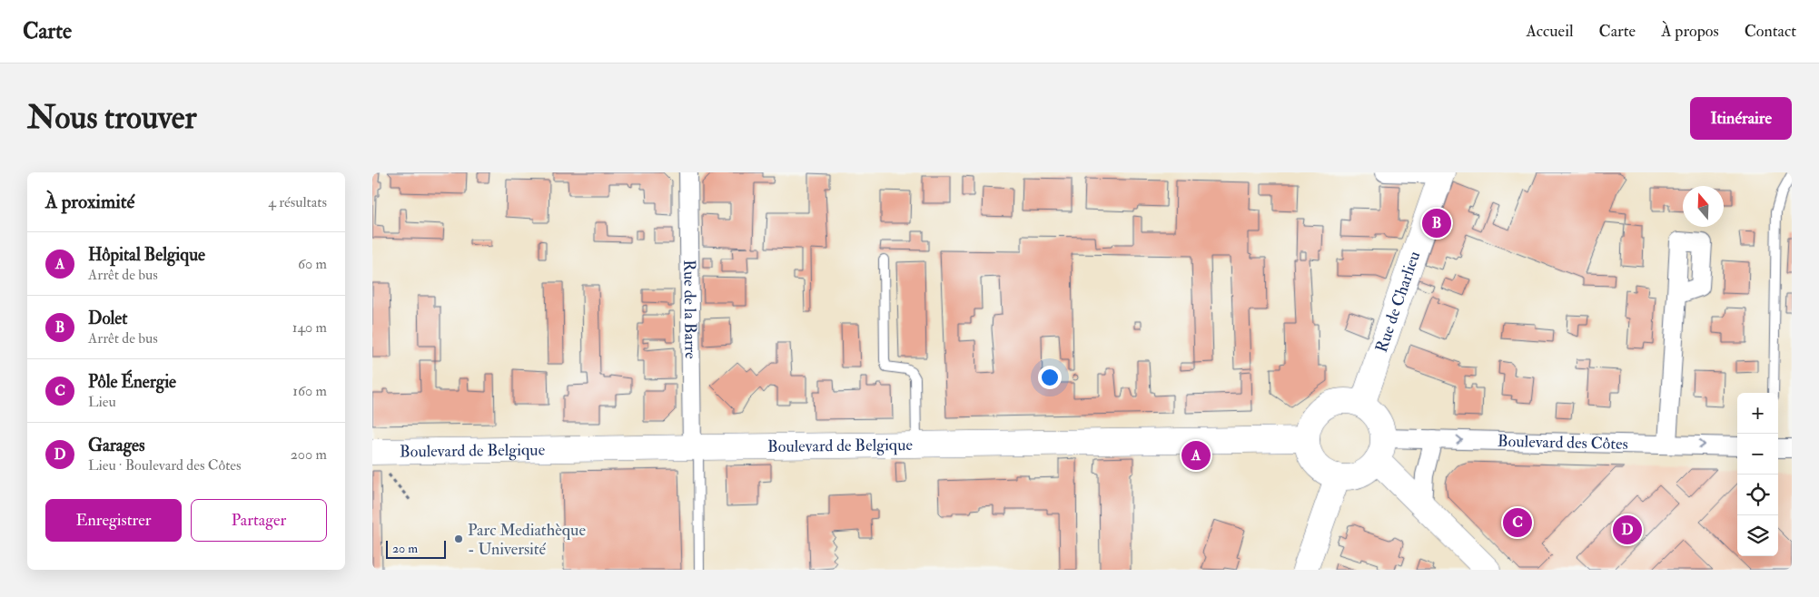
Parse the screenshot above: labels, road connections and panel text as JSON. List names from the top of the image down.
{
  "streets": {
    "main road": ["Rue de Charlieu", "Boulevard de Belgique"],
    "street": ["Rue de la Barre", "Boulevard des Côtes"]
  },
  "crossings": [
    ["Rue de Charlieu", "Boulevard des Côtes"],
    ["Rue de Charlieu", "Boulevard de Belgique"],
    ["Rue de la Barre", "Boulevard de Belgique"],
    ["Boulevard des Côtes", "Boulevard de Belgique"]
  ],
  "one_way": ["Boulevard des Côtes"],
  "places": ["Parc Mediathèque - Université"],
  "scale_bar": "20 m",
  "north": "top",
  "page": {
    "header": "Carte",
    "nav": [
      "Accueil",
      "Carte",
      "À propos",
      "Contact"
    ],
    "buttons": [
      "Itinéraire",
      ["Enregistrer", "Partager"]
    ],
    "title": "Nous trouver",
    "heading": ["À proximité", "4 résultats"],
    "pins": [
      "B",
      "A",
      "C",
      "D"
    ],
    "list": [
      {
        "mark": "A",
        "name": "Hôpital Belgique",
        "note": "Arrêt de bus",
        "value": "60 m"
      },
      {
        "mark": "B",
        "name": "Dolet",
        "note": "Arrêt de bus",
        "value": "140 m"
      },
      {
        "mark": "C",
        "name": "Pôle Énergie",
        "note": "Lieu",
        "value": "160 m"
      },
      {
        "mark": "D",
        "name": "Garages",
        "note": "Lieu · Boulevard des Côtes",
        "value": "200 m"
      }
    ],
    "map_buttons": ["+", "−"],
    "scale": "20 m"
  }
}
